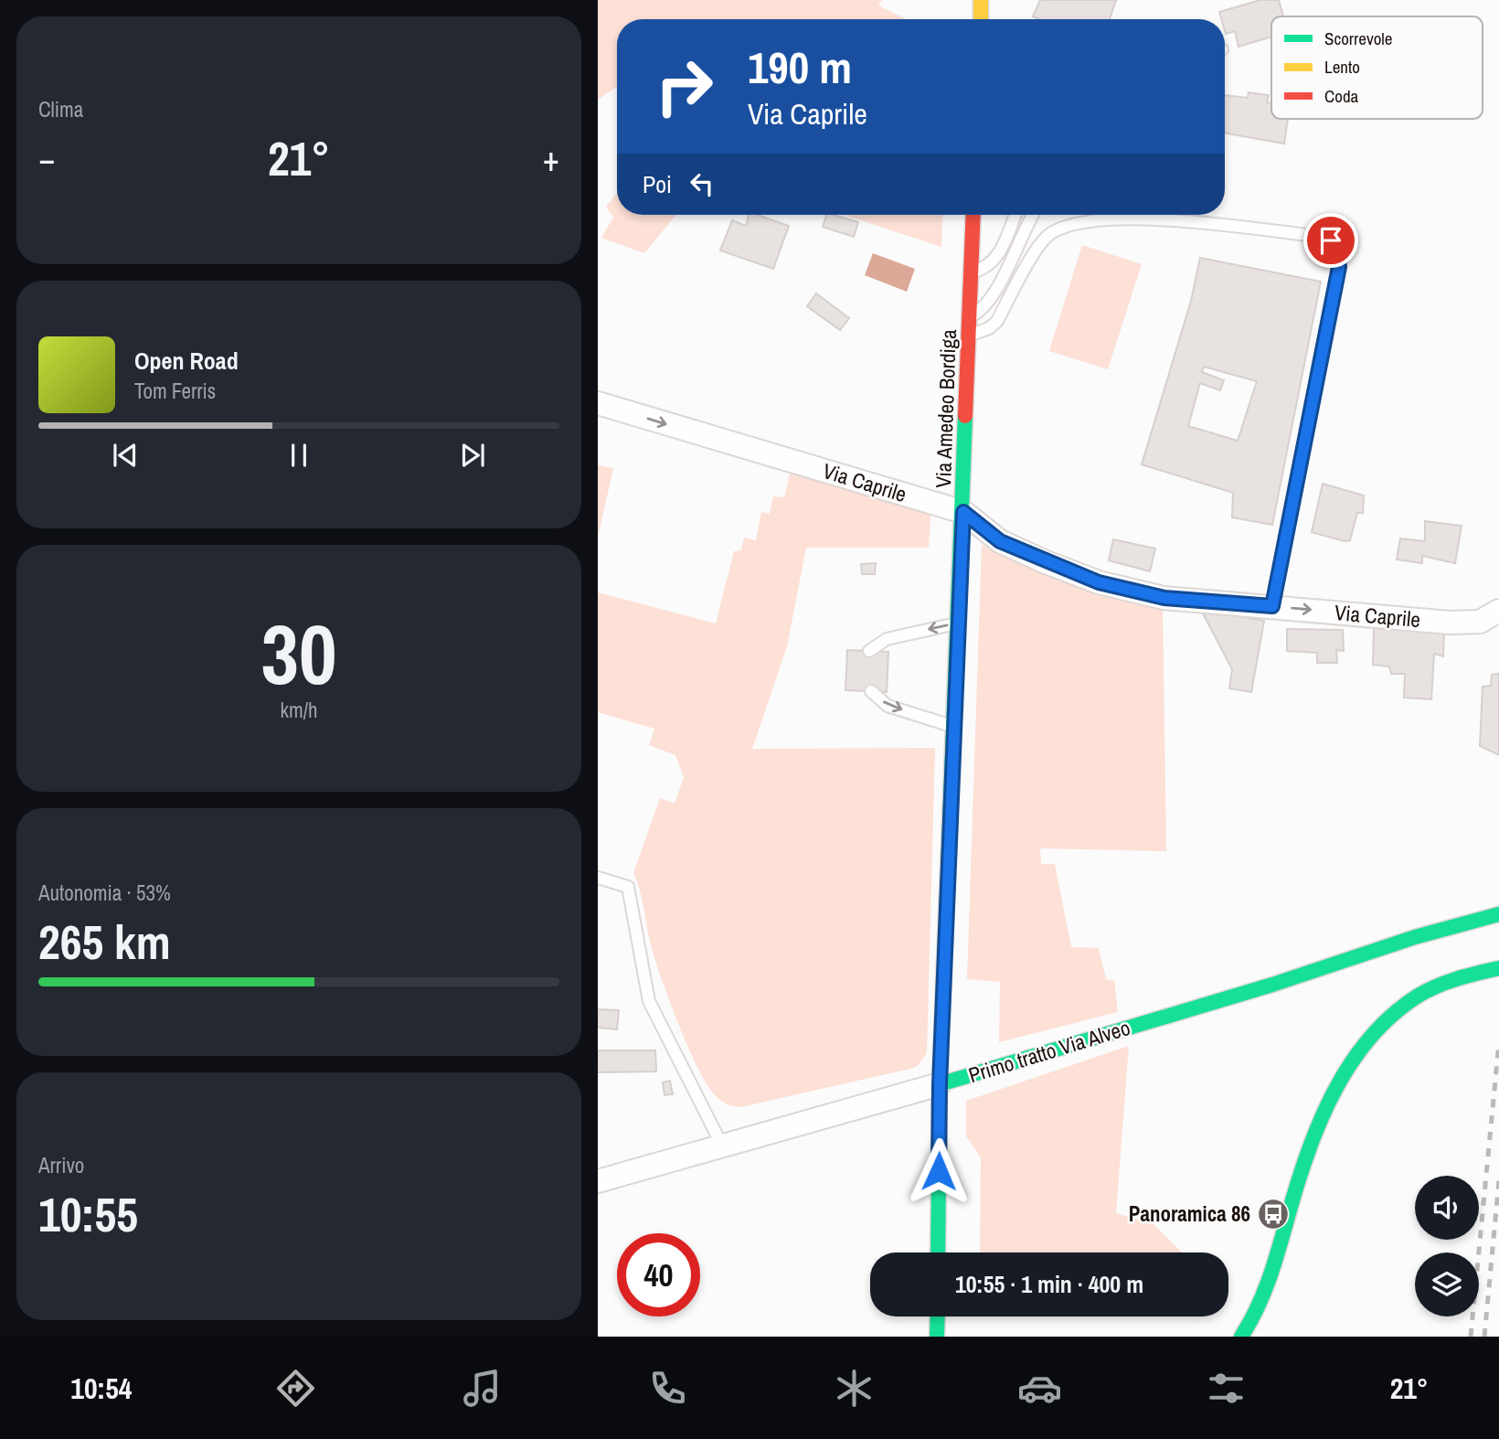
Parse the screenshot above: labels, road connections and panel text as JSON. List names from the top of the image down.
{
  "streets": {
    "street": ["Via Amedeo Bordiga", "Via Caprile", "Primo tratto Via Alveo"]
  },
  "crossings": [
    ["Via Amedeo Bordiga", "Via Caprile"],
    ["Via Amedeo Bordiga", "Primo tratto Via Alveo"]
  ],
  "one_way": ["Via Caprile"],
  "places": {
    "bus stop": ["Panoramica 86"]
  },
  "legend": ["Scorrevole", "Lento", "Coda"],
  "page": {
    "tile": [
      "Clima",
      ["30", "km/h"],
      ["Autonomia · 53%", "265 km"],
      ["Arrivo", "10:55"]
    ],
    "turn": ["190 m", "Via Caprile"],
    "heat": ["−", "21°", "+"],
    "then": "Poi",
    "song": ["Open Road", "Tom Ferris"],
    "limit": "40",
    "trip": "10:55 · 1 min · 400 m",
    "tabs": ["10:54", "21°"]
  }
}
